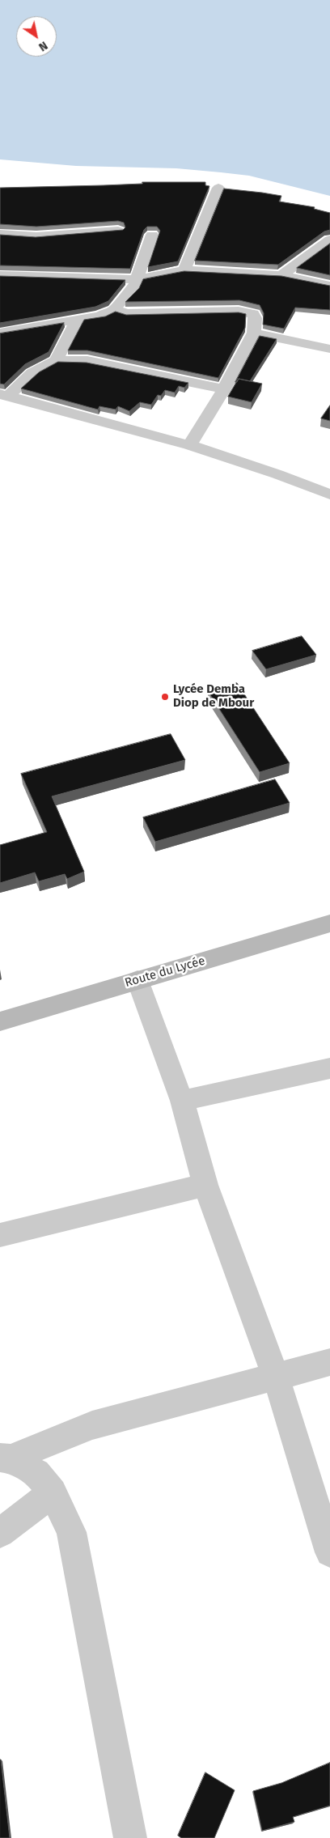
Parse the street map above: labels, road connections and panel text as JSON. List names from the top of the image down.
{
  "streets": {
    "main road": ["Route du Lycée"]
  },
  "places": ["Lycée Demba Diop de Mbour"],
  "north": "bottom right"
}
